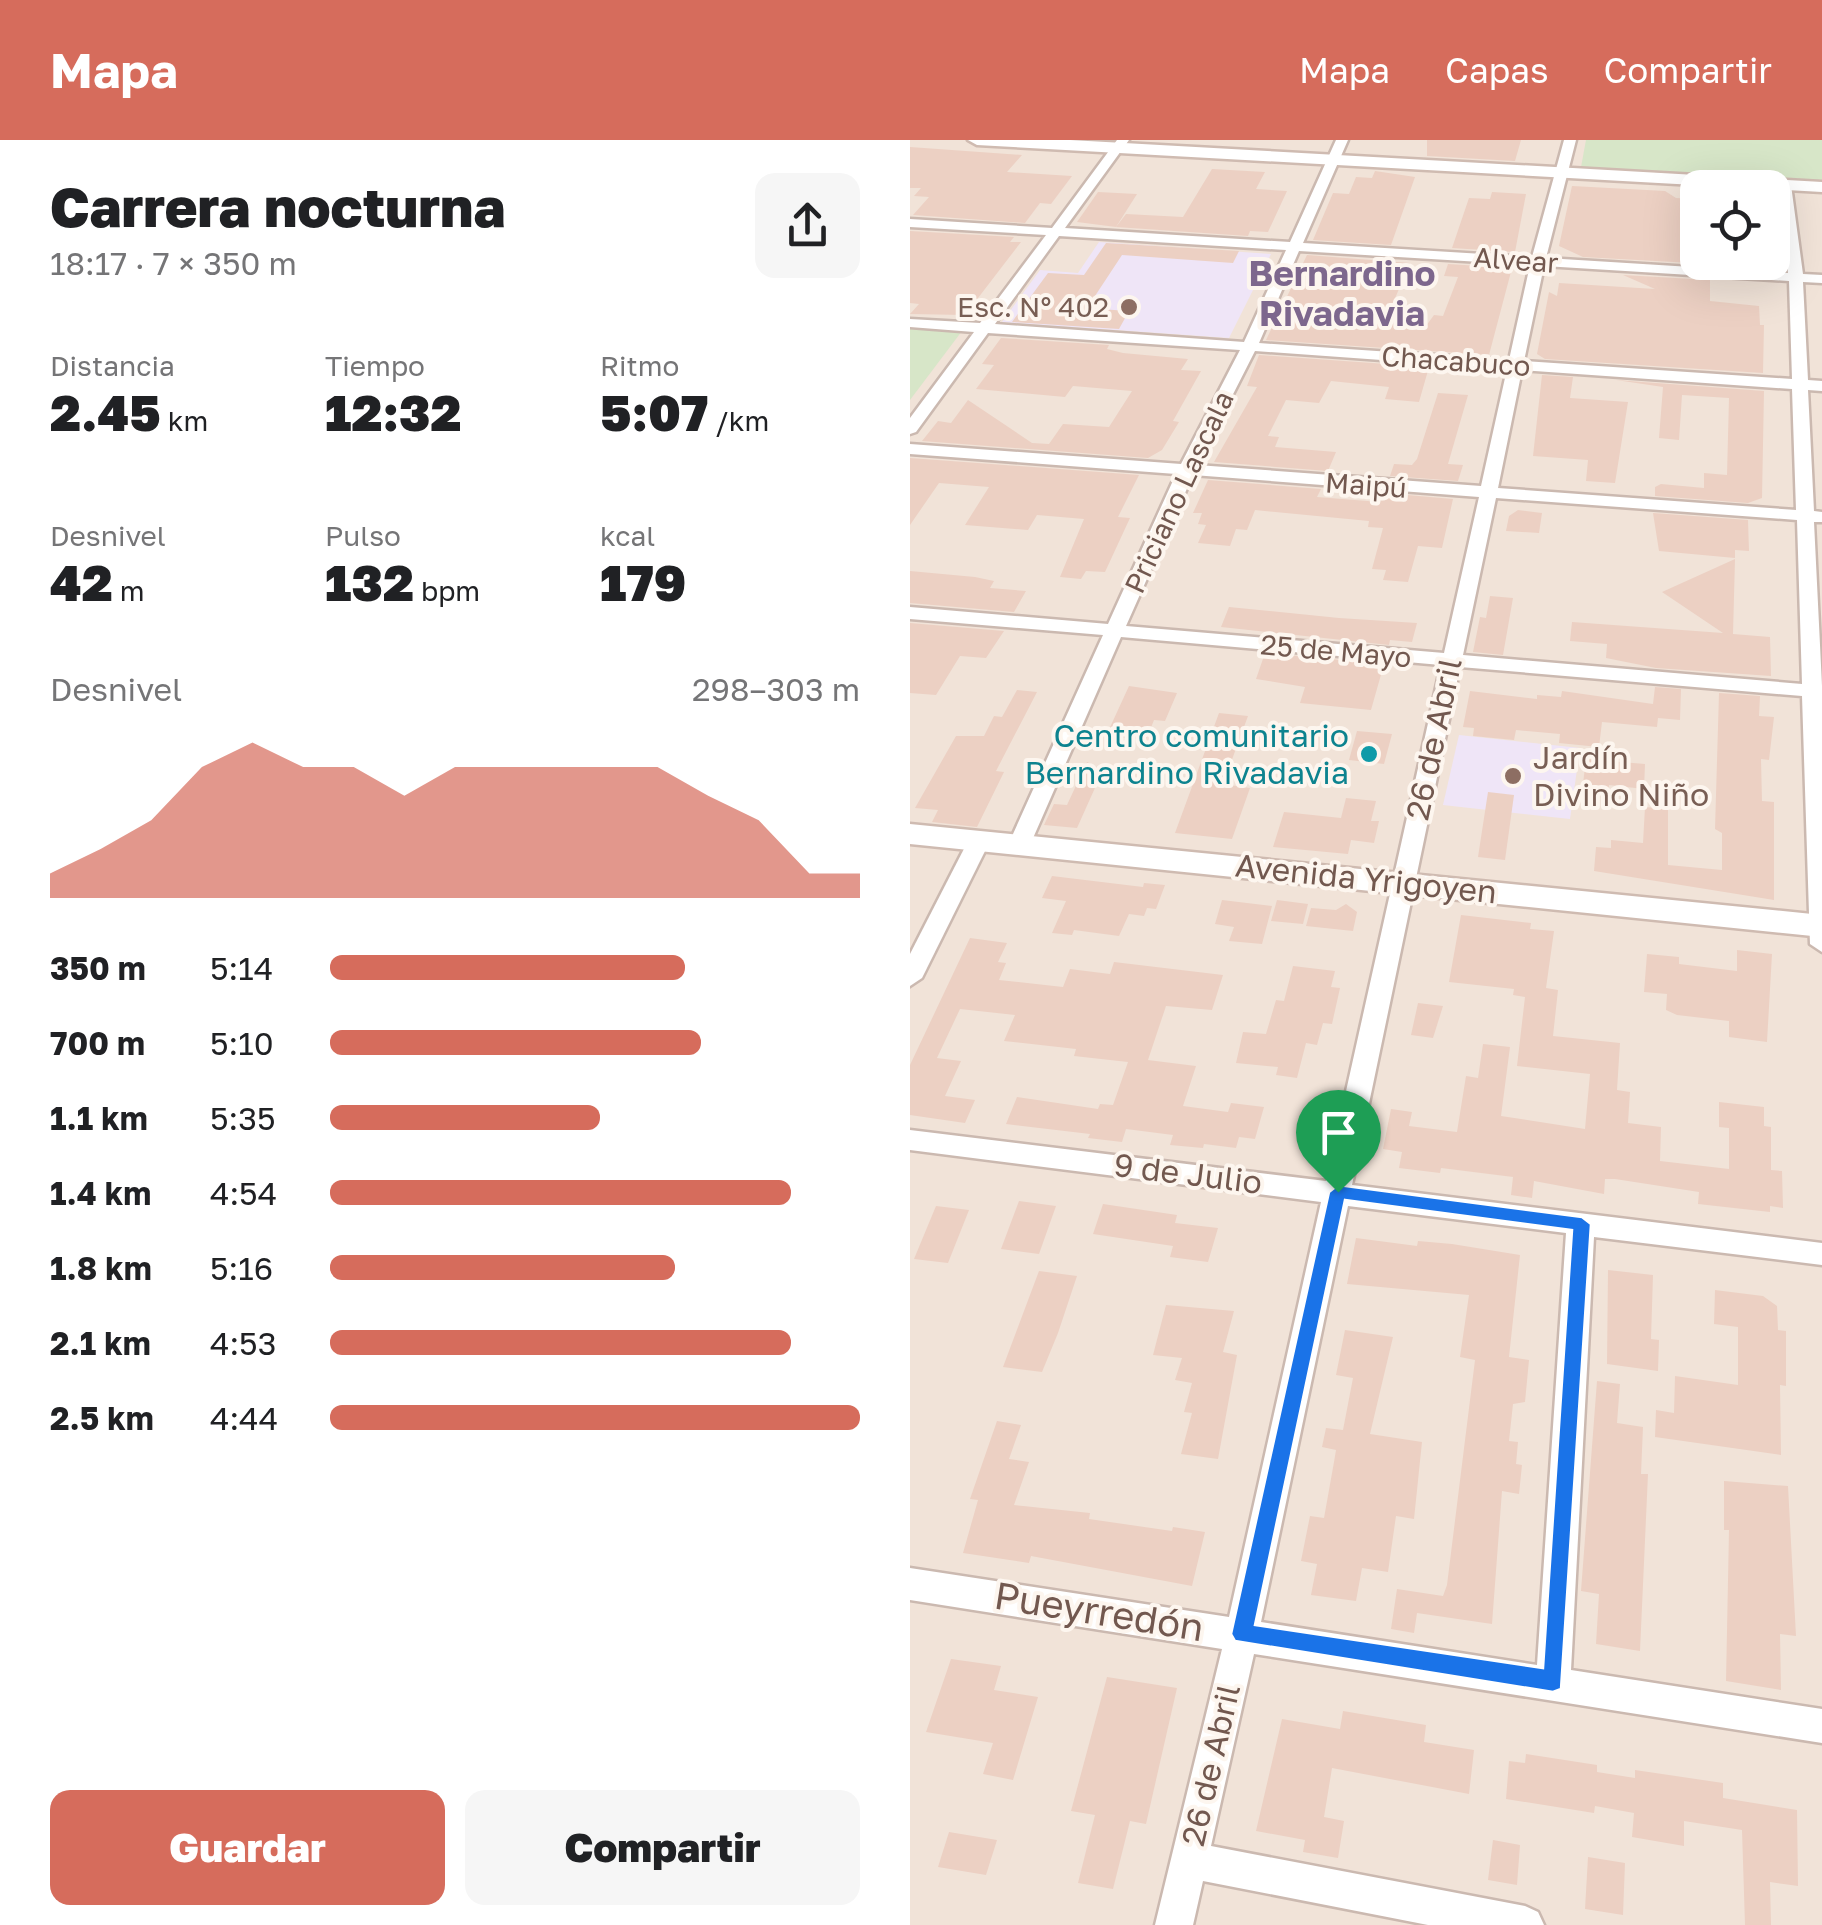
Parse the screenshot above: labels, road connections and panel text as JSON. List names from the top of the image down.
{
  "streets": {
    "main road": ["Avenida Yrigoyen"],
    "street": [
      "Alvear",
      "Chacabuco",
      "Maipú",
      "Priciano Lascala",
      "25 de Mayo",
      "26 de Abril",
      "9 de Julio",
      "Pueyrredón"
    ]
  },
  "crossings": [
    ["Alvear", "Priciano Lascala"],
    ["Alvear", "26 de Abril"],
    ["Chacabuco", "Priciano Lascala"],
    ["Chacabuco", "26 de Abril"],
    ["Maipú", "Priciano Lascala"],
    ["Maipú", "26 de Abril"],
    ["Priciano Lascala", "25 de Mayo"],
    ["Priciano Lascala", "Avenida Yrigoyen"],
    ["25 de Mayo", "26 de Abril"],
    ["26 de Abril", "Avenida Yrigoyen"],
    ["26 de Abril", "9 de Julio"],
    ["26 de Abril", "Pueyrredón"]
  ],
  "districts": ["Bernardino Rivadavia"],
  "places": ["Esc. N° 402", "Centro comunitario Bernardino Rivadavia", "Jardín Divino Niño"],
  "page": {
    "header": "Mapa",
    "nav": ["Mapa", "Capas", "Compartir"],
    "heading": ["Carrera nocturna", "18:17 · 7 × 350 m"],
    "stats": [
      ["Distancia", "2.45 km"],
      ["Tiempo", "12:32"],
      ["Ritmo", "5:07 /km"],
      ["Desnivel", "42 m"],
      ["Pulso", "132 bpm"],
      ["kcal", "179"]
    ],
    "chart": ["Desnivel", "298–303 m"],
    "list": [
      {
        "name": "350 m",
        "note": "5:14"
      },
      {
        "name": "700 m",
        "note": "5:10"
      },
      {
        "name": "1.1 km",
        "note": "5:35"
      },
      {
        "name": "1.4 km",
        "note": "4:54"
      },
      {
        "name": "1.8 km",
        "note": "5:16"
      },
      {
        "name": "2.1 km",
        "note": "4:53"
      },
      {
        "name": "2.5 km",
        "note": "4:44"
      }
    ],
    "buttons": ["Guardar", "Compartir"]
  }
}
